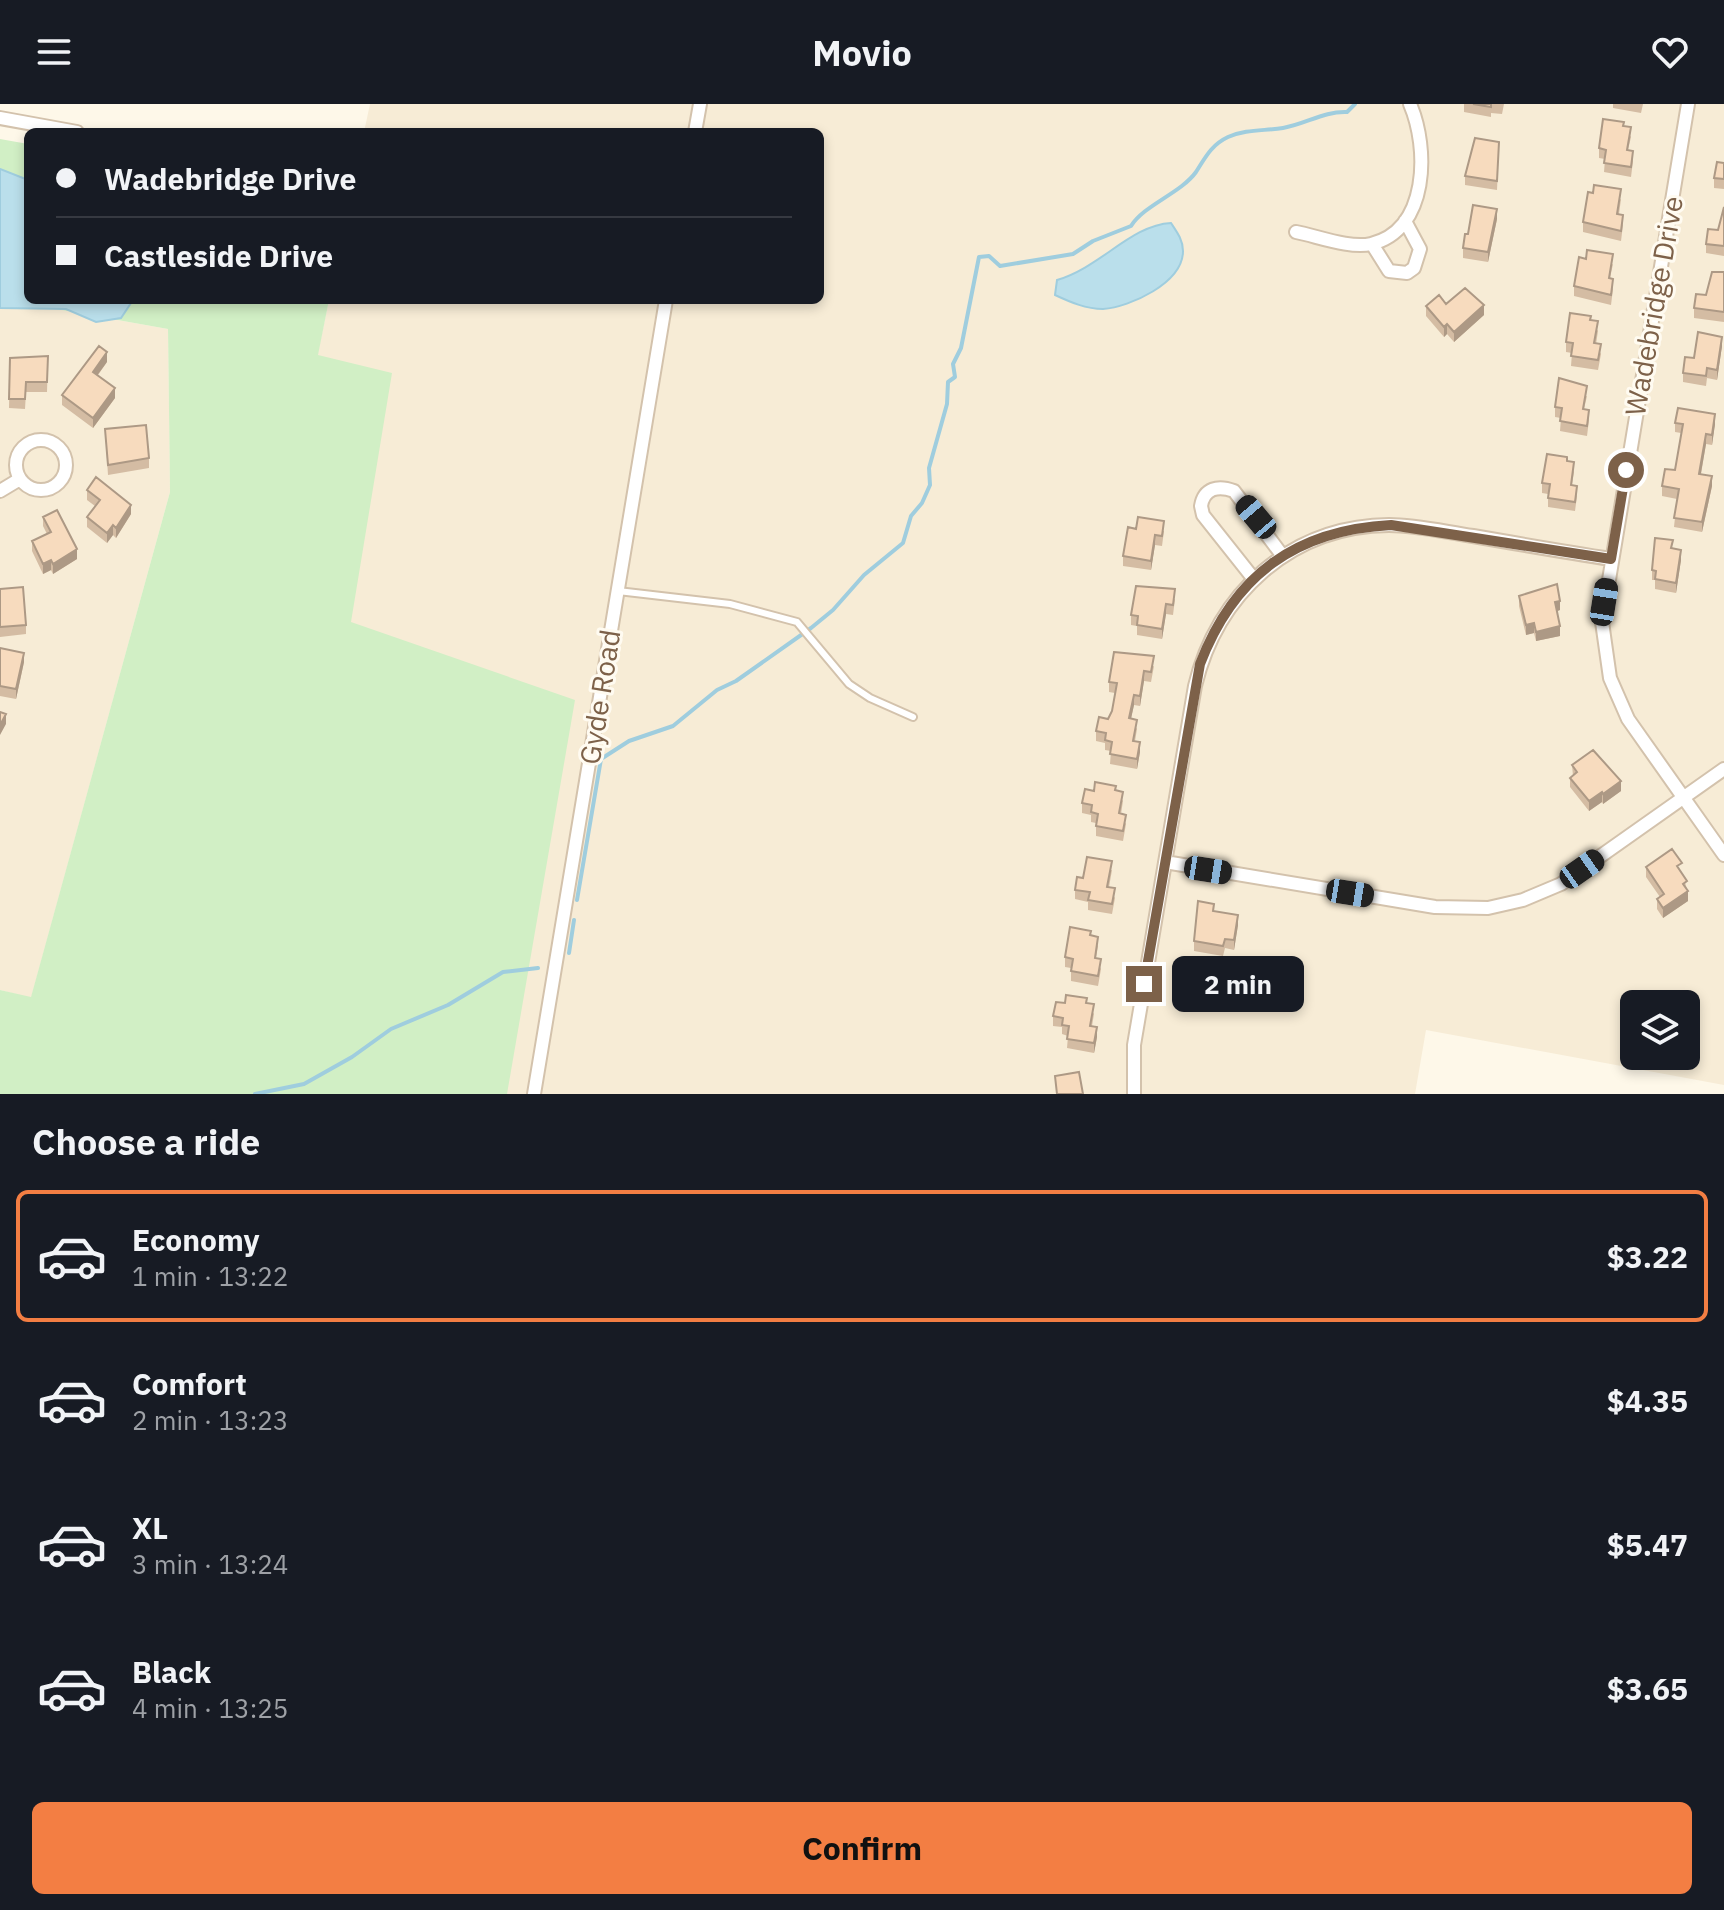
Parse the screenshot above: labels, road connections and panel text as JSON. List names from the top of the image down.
{
  "streets": {
    "street": ["Wadebridge Drive", "Gyde Road"]
  },
  "page": {
    "header": "Movio",
    "banner": ["Wadebridge Drive", "Castleside Drive"],
    "bubble": "2 min",
    "heading": "Choose a ride",
    "list": [
      {
        "name": "Economy",
        "note": "1 min · 13:22",
        "value": "$3.22"
      },
      {
        "name": "Comfort",
        "note": "2 min · 13:23",
        "value": "$4.35"
      },
      {
        "name": "XL",
        "note": "3 min · 13:24",
        "value": "$5.47"
      },
      {
        "name": "Black",
        "note": "4 min · 13:25",
        "value": "$3.65"
      }
    ],
    "buttons": "Confirm"
  }
}
